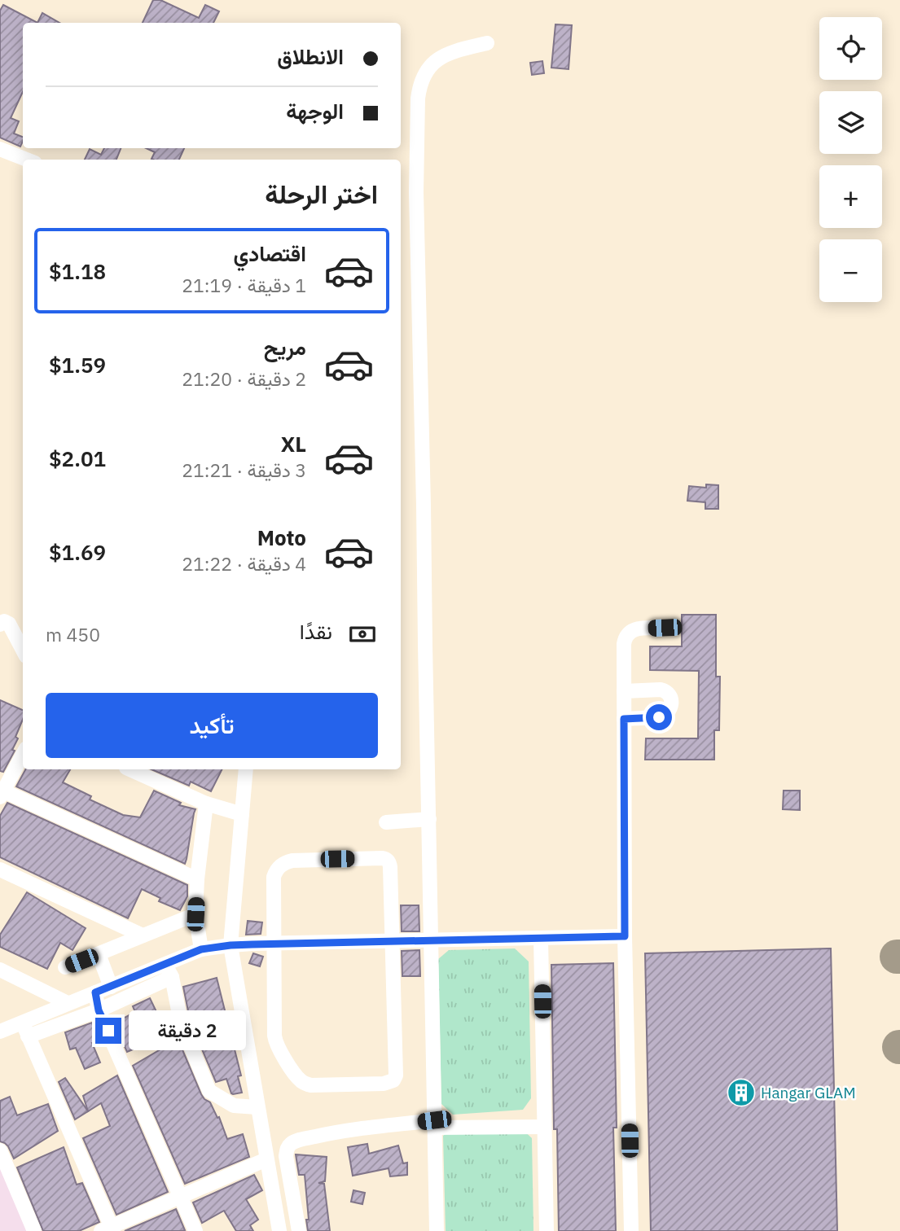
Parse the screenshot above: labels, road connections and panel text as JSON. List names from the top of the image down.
{
  "places": {
    "building": ["Hangar GLAM"]
  },
  "page": {
    "map_buttons": ["+", "−"],
    "banner": ["الانطلاق", "الوجهة"],
    "heading": "اختر الرحلة",
    "list": [
      {
        "name": "اقتصادي",
        "note": "1 دقيقة · 21:19",
        "value": "$1.18"
      },
      {
        "name": "مريح",
        "note": "2 دقيقة · 21:20",
        "value": "$1.59"
      },
      {
        "name": "XL",
        "note": "3 دقيقة · 21:21",
        "value": "$2.01"
      },
      {
        "name": "Moto",
        "note": "4 دقيقة · 21:22",
        "value": "$1.69"
      }
    ],
    "pay": ["نقدًا", "450 m"],
    "buttons": "تأكيد",
    "bubble": "2 دقيقة"
  }
}
